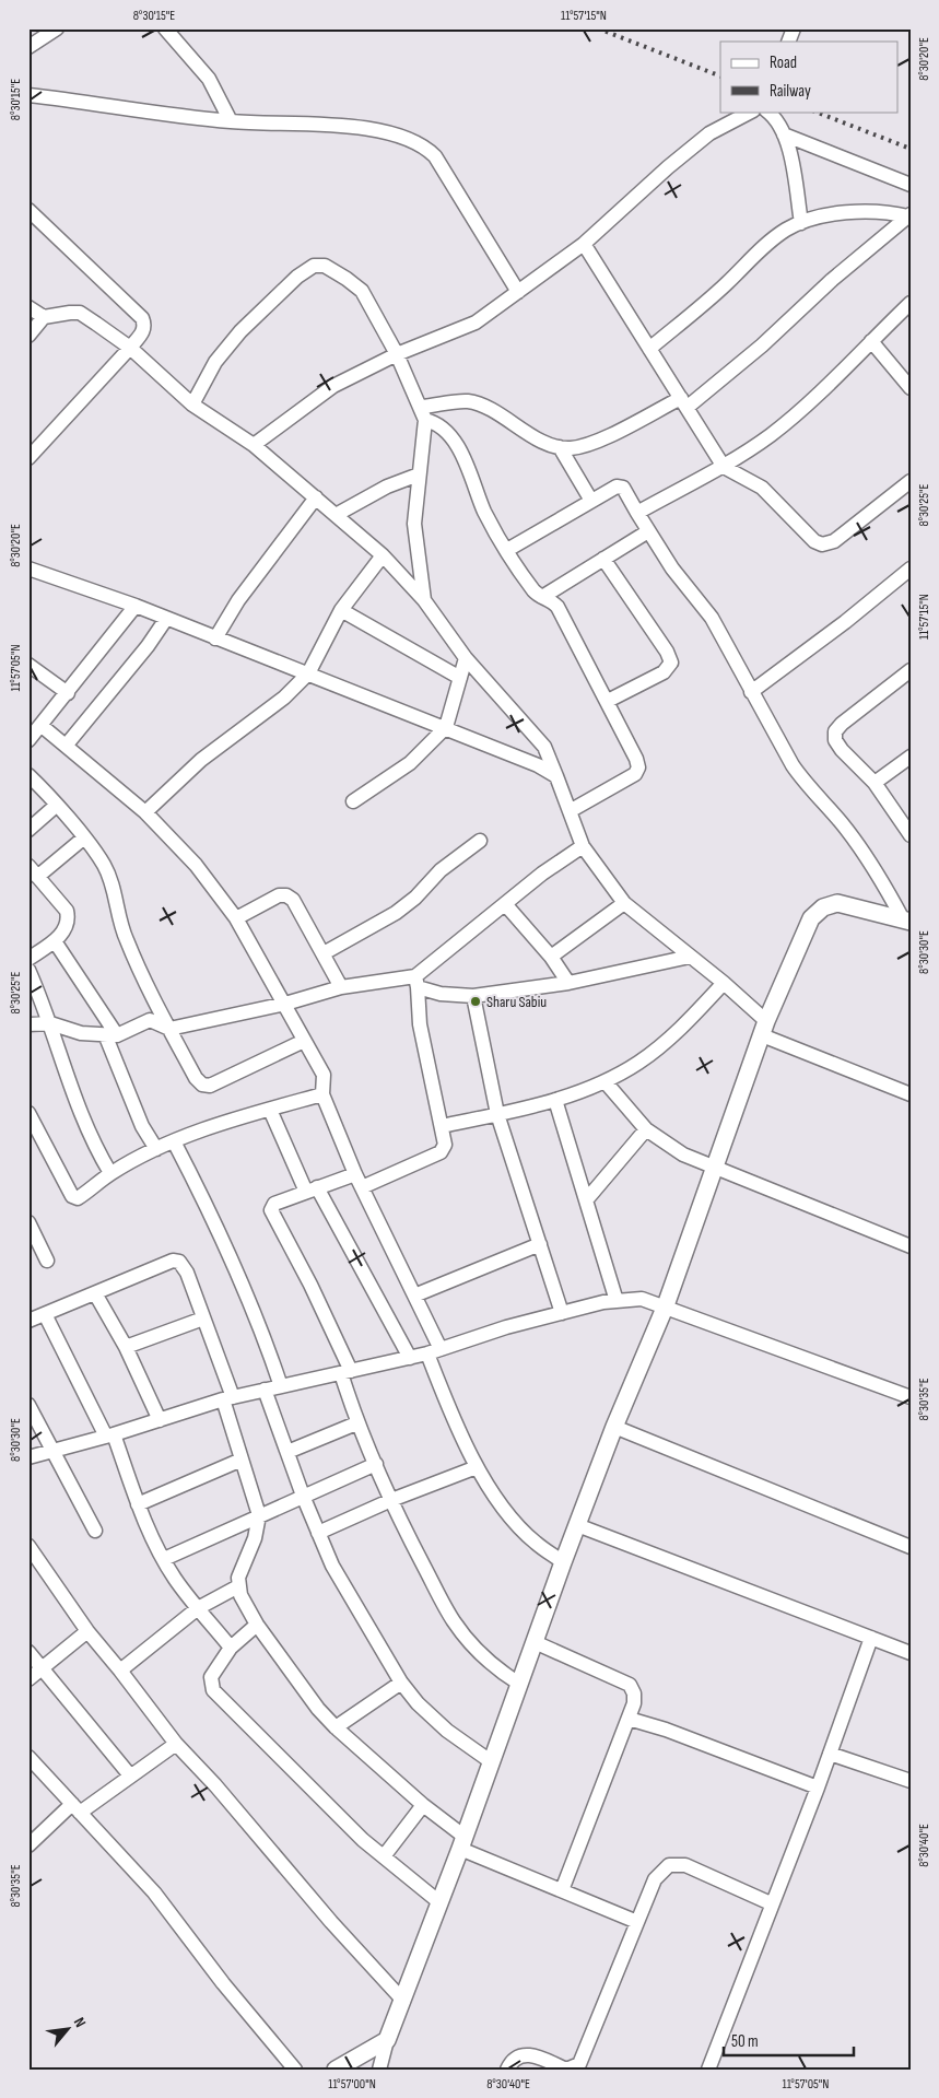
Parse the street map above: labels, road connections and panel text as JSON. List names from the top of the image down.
{
  "places": ["Sharu Sabiu"],
  "legend": ["Road", "Railway"],
  "scale_bar": "50 m",
  "north": "top right",
  "coordinates": [
    "8°30'15\"E",
    "11°57'15\"N",
    "8°30'20\"E",
    "8°30'25\"E",
    "11°57'05\"N",
    "8°30'30\"E",
    "8°30'35\"E",
    "8°30'40\"E",
    "11°57'00\"N"
  ]
}
